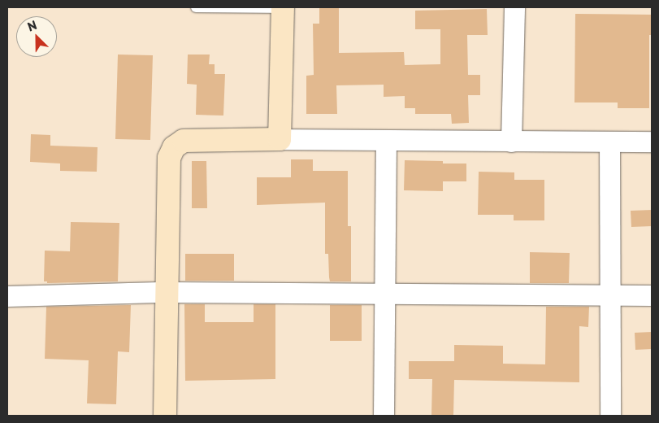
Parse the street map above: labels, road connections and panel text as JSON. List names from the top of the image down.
{
  "north": "top left"
}
